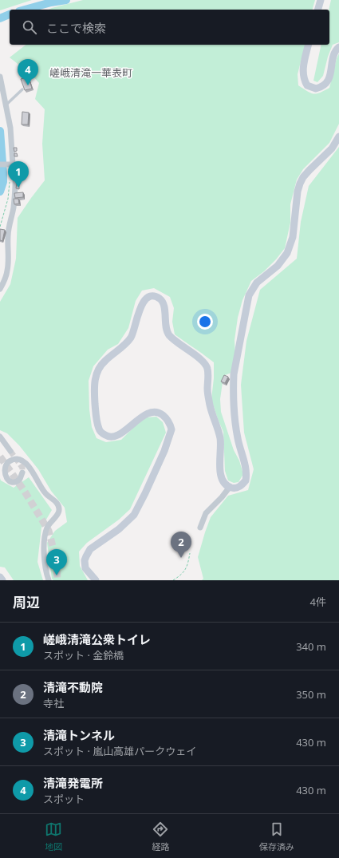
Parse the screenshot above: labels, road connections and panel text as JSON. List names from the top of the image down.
{
  "districts": ["嵯峨清滝一華表町"],
  "page": {
    "search": "ここで検索",
    "pins": [
      "4",
      "1",
      "2",
      "3"
    ],
    "heading": ["周辺", "4件"],
    "list": [
      {
        "mark": "1",
        "name": "嵯峨清滝公衆トイレ",
        "note": "スポット · 金鈴橋",
        "value": "340 m"
      },
      {
        "mark": "2",
        "name": "清滝不動院",
        "note": "寺社",
        "value": "350 m"
      },
      {
        "mark": "3",
        "name": "清滝トンネル",
        "note": "スポット · 嵐山高雄パークウェイ",
        "value": "430 m"
      },
      {
        "mark": "4",
        "name": "清滝発電所",
        "note": "スポット",
        "value": "430 m"
      }
    ],
    "nav": ["地図", "経路", "保存済み"]
  }
}
